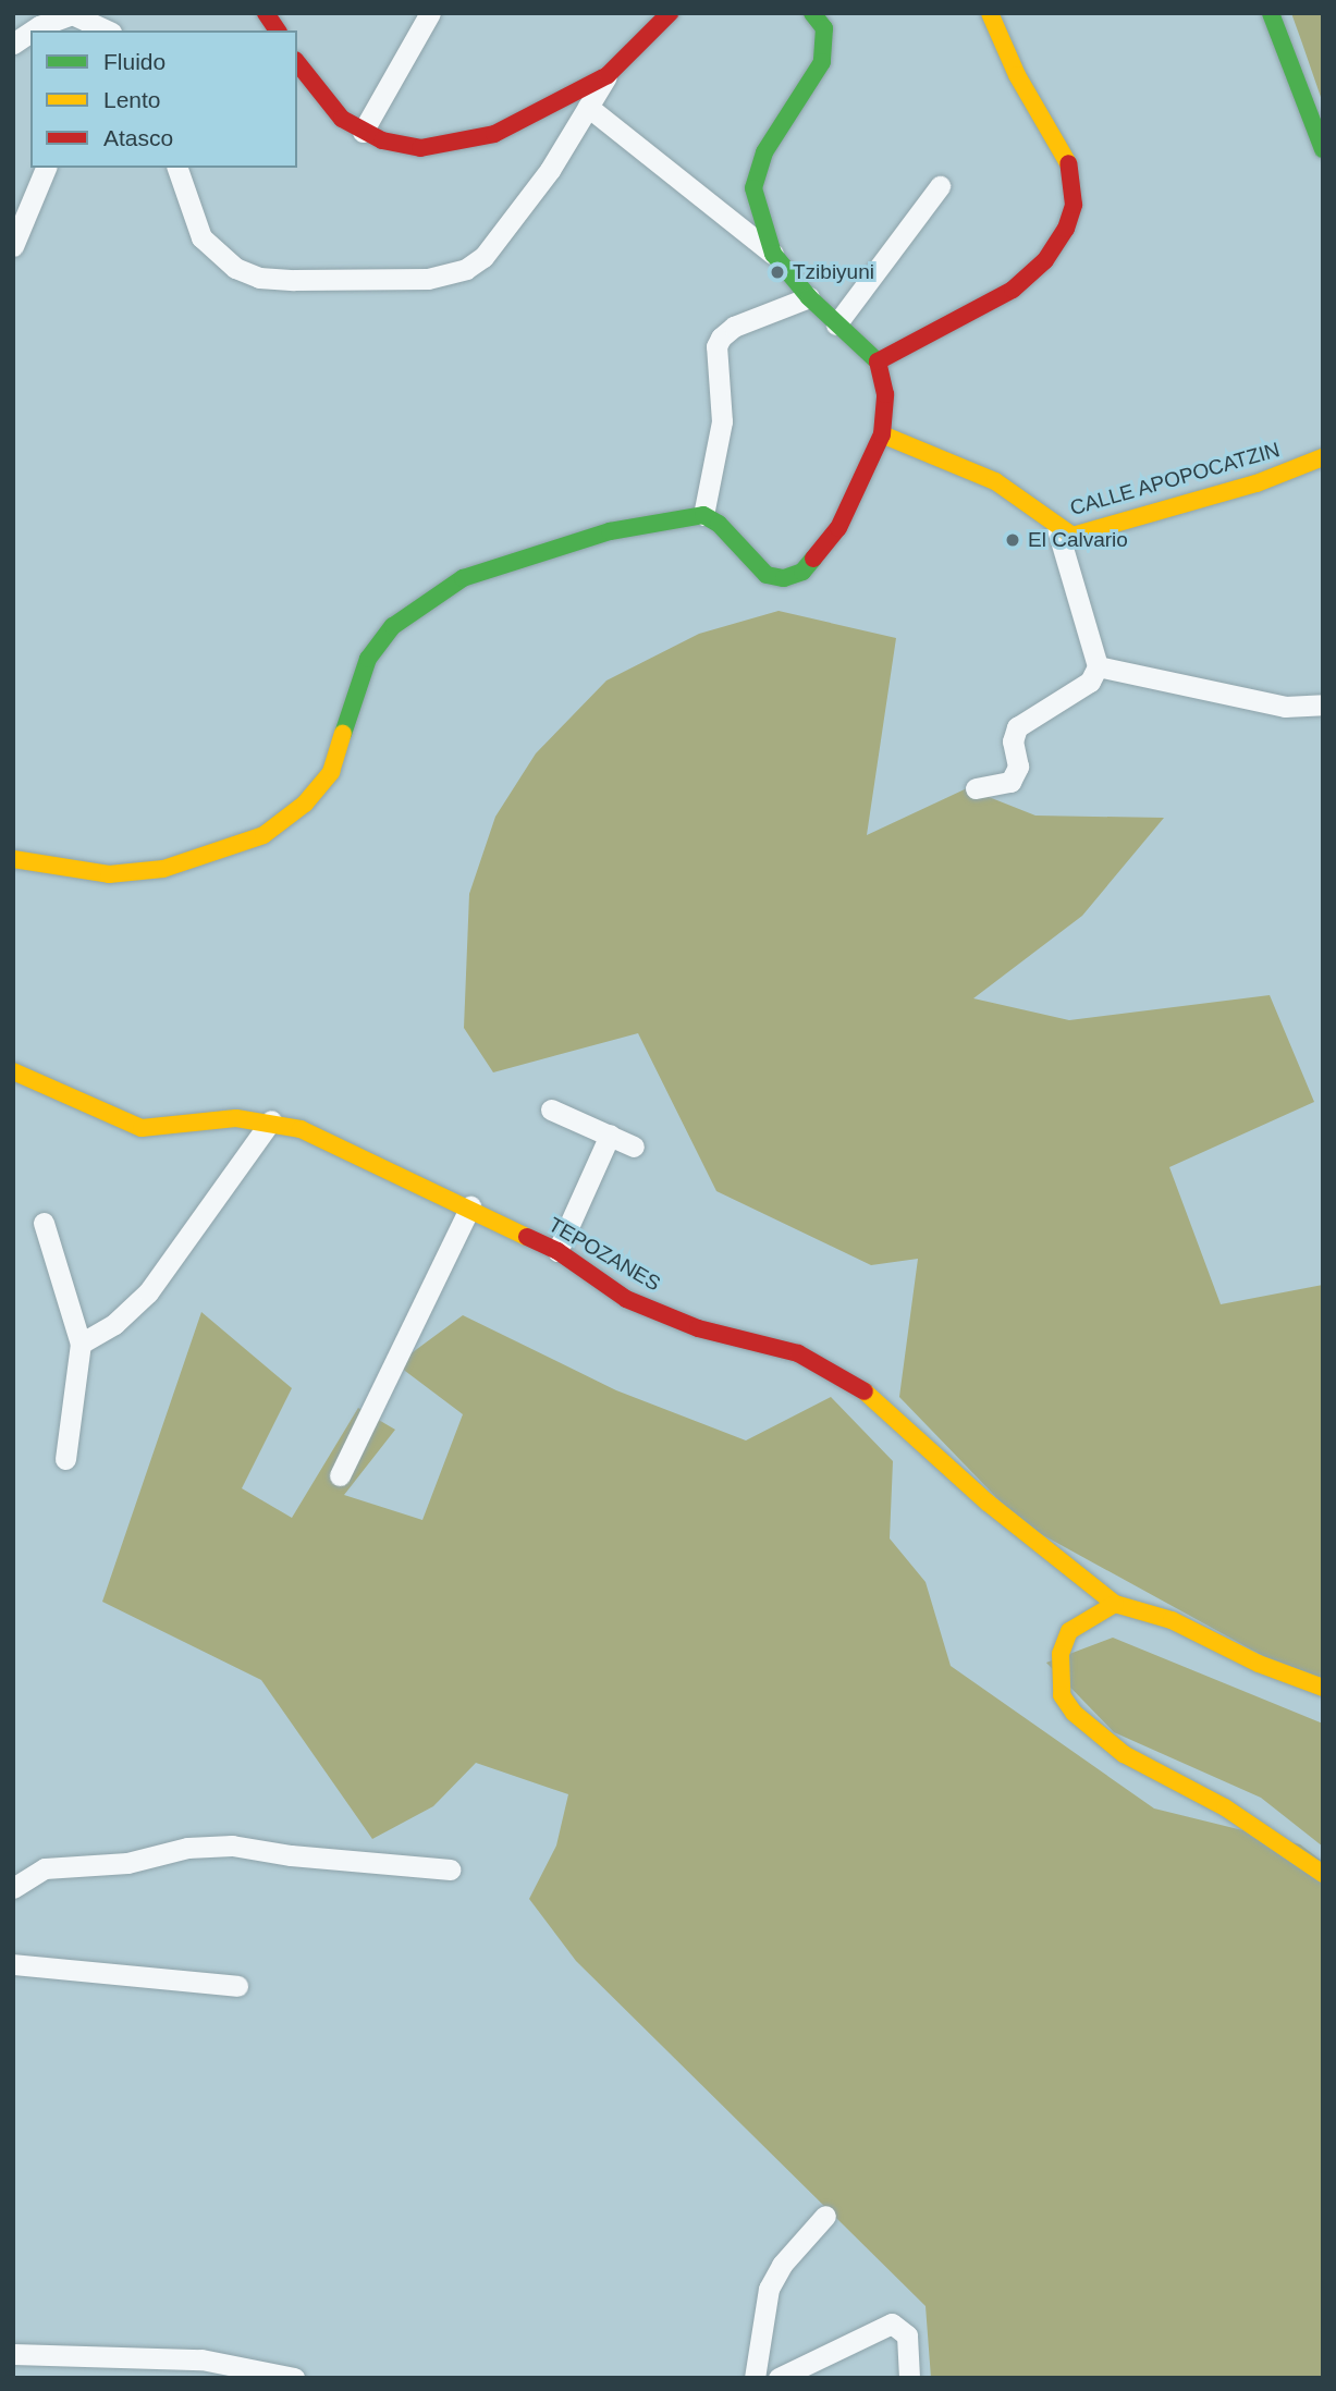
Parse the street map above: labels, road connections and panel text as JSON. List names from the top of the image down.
{
  "streets": {
    "main road": ["CALLE APOPOCATZIN", "TEPOZANES"]
  },
  "places": ["Tzibiyuni", "El Calvario"],
  "legend": ["Fluido", "Lento", "Atasco"]
}
